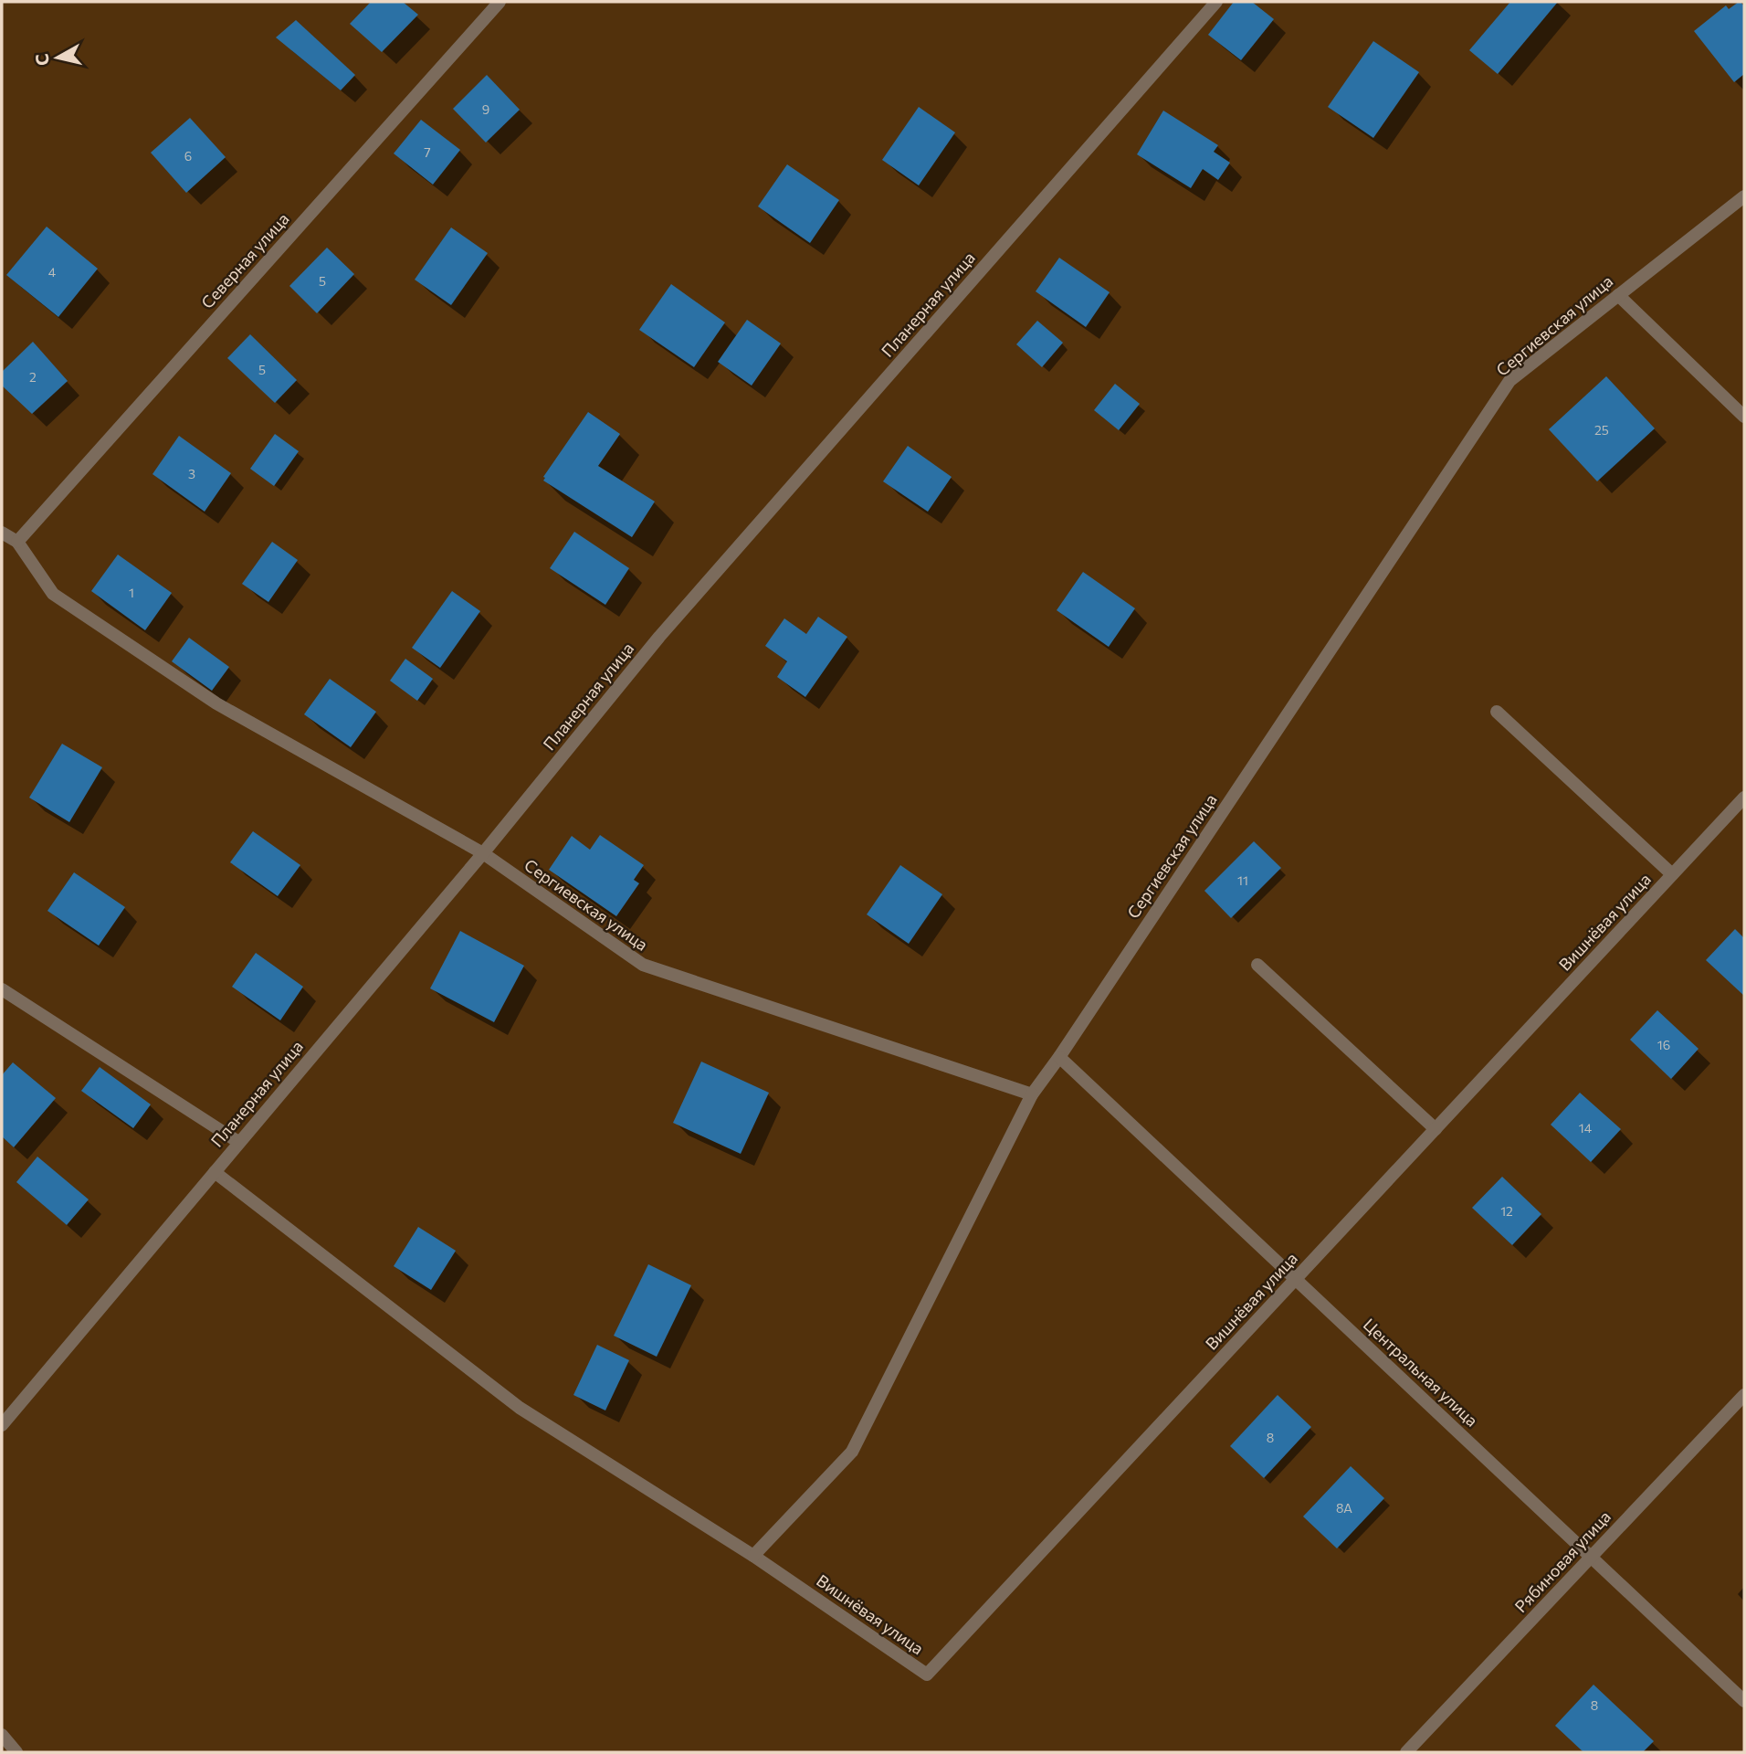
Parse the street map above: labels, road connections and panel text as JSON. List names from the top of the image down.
{
  "streets": {
    "street": [
      "Северная улица",
      "Планерная улица",
      "Сергиевская улица",
      "Вишнёвая улица",
      "Центральная улица",
      "Рябиновая улица"
    ]
  },
  "crossings": [
    ["Северная улица", "Сергиевская улица"],
    ["Планерная улица", "Сергиевская улица"],
    ["Сергиевская улица", "Центральная улица"],
    ["Вишнёвая улица", "Центральная улица"],
    ["Центральная улица", "Рябиновая улица"]
  ],
  "house_numbers": [
    "9",
    "7",
    "6",
    "4",
    "5",
    "5",
    "2",
    "25",
    "3",
    "1",
    "11",
    "16",
    "14",
    "12",
    "8",
    "8А",
    "8"
  ],
  "north": "left"
}
